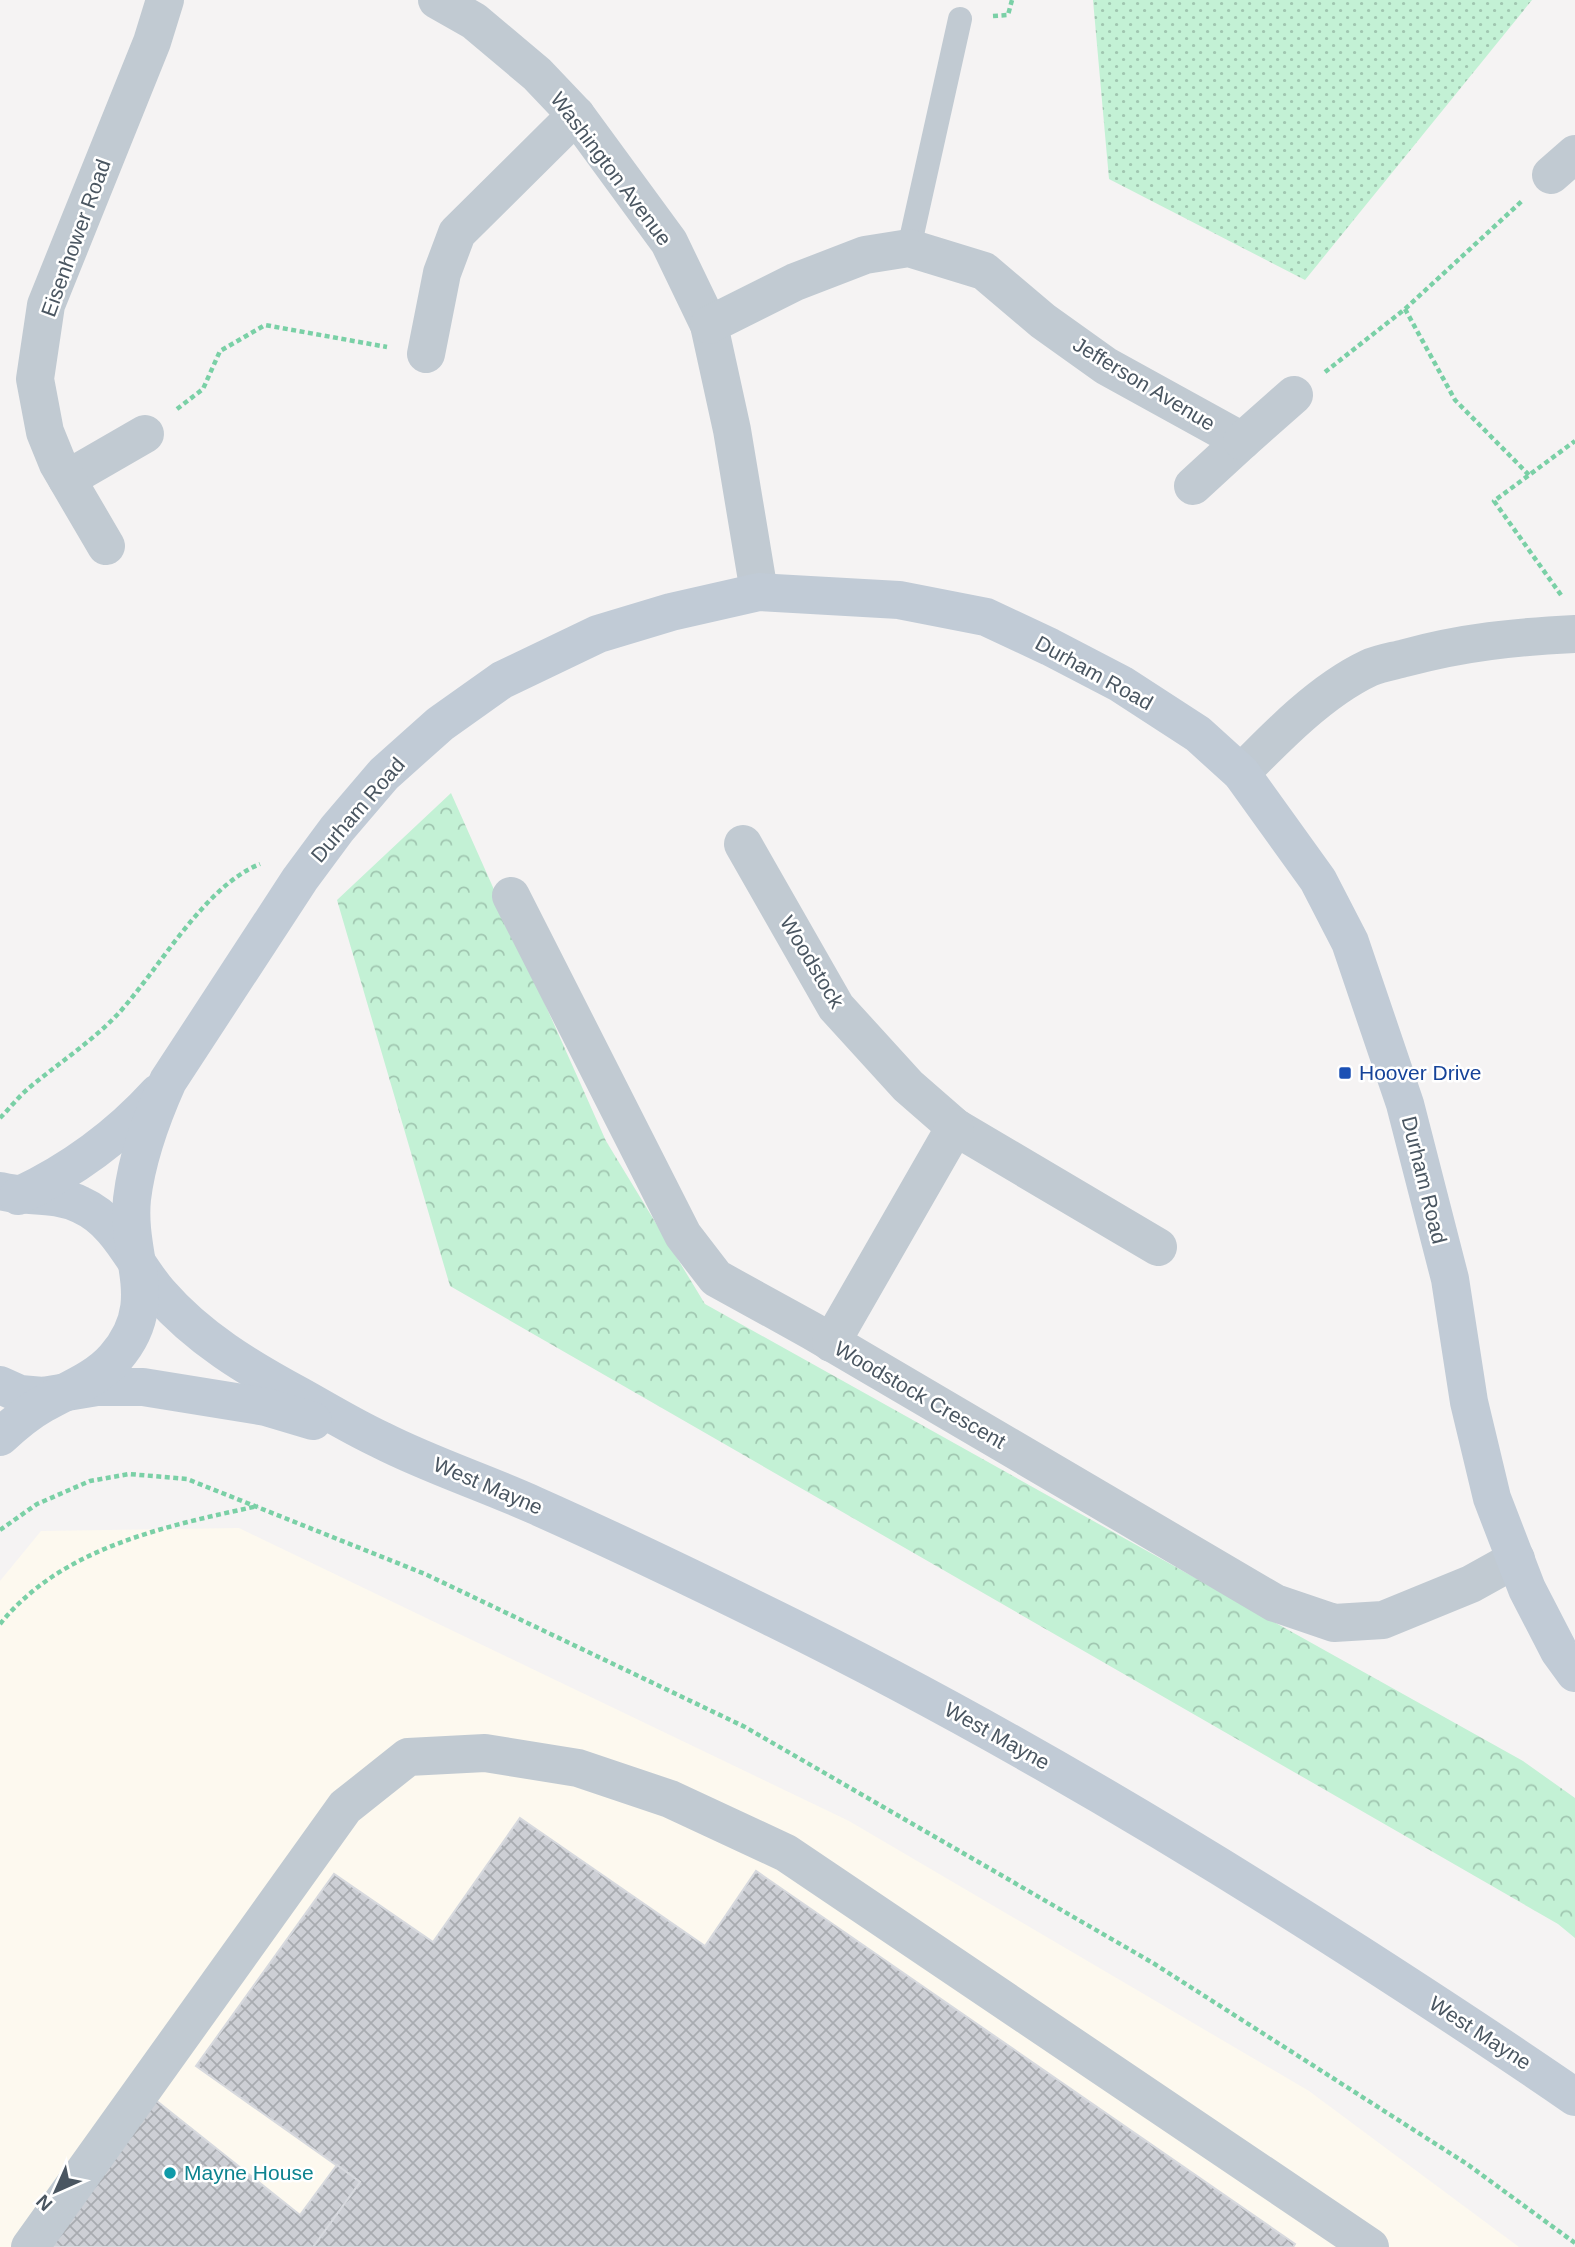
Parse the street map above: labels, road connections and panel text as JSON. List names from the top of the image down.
{
  "streets": {
    "street": [
      "Washington Avenue",
      "Eisenhower Road",
      "Jefferson Avenue",
      "Durham Road",
      "Woodstock",
      "Woodstock Crescent",
      "West Mayne"
    ]
  },
  "crossings": [
    ["Washington Avenue", "Jefferson Avenue"],
    ["Washington Avenue", "Durham Road"],
    ["Durham Road", "Woodstock Crescent"],
    ["Durham Road", "West Mayne"]
  ],
  "places": {
    "transit": ["Hoover Drive"],
    "other": ["Mayne House"]
  },
  "north": "bottom left"
}
